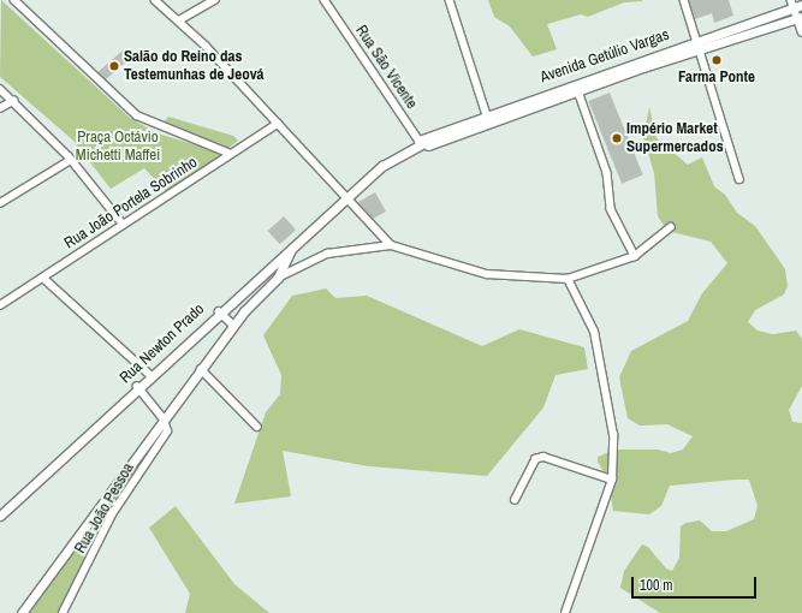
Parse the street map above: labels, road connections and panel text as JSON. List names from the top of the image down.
{
  "streets": {
    "street": [
      "Avenida Getúlio Vargas",
      "Rua São Vicente",
      "Rua João Portela Sobrinho",
      "Rua Newton Prado",
      "Rua João Pessoa"
    ]
  },
  "crossings": [
    ["Avenida Getúlio Vargas", "Rua São Vicente"],
    ["Avenida Getúlio Vargas", "Rua Newton Prado"]
  ],
  "parks": ["Praça Octávio Michetti Maffei"],
  "places": ["Farma Ponte", "Salão do Reino das Testemunhas de Jeová", "Império Market Supermercados"],
  "scale_bar": "100 m"
}
